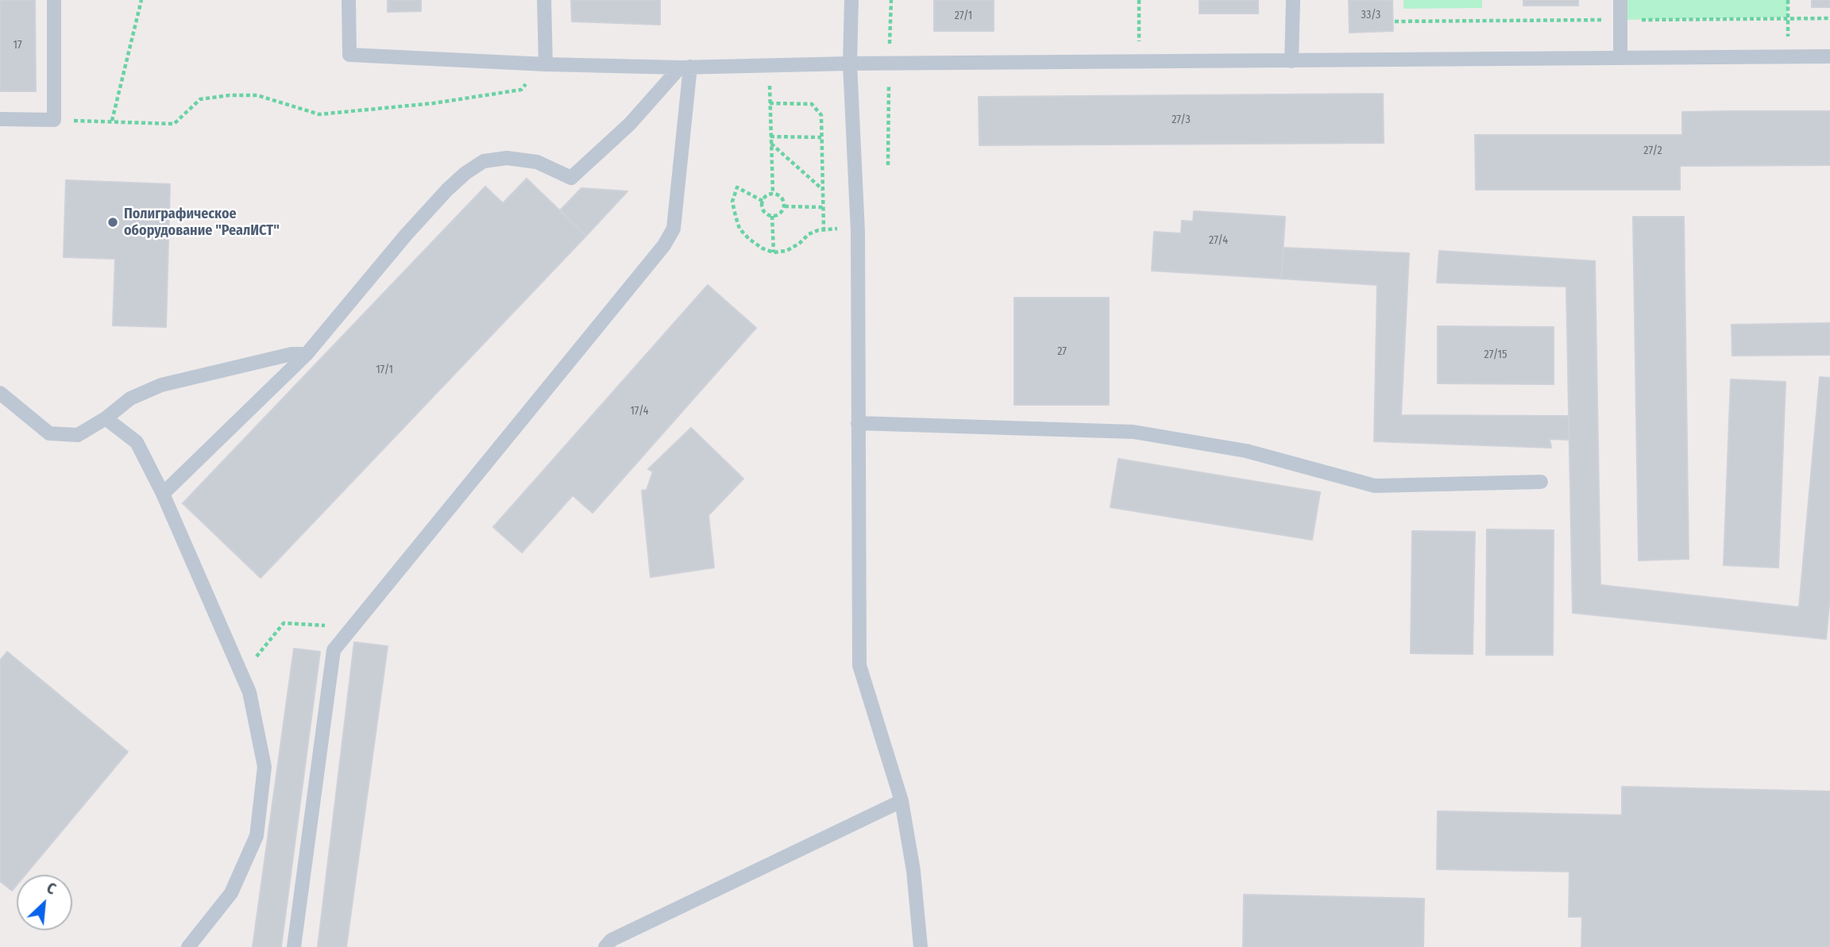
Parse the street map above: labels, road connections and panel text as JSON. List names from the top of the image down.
{
  "places": ["Полиграфическое оборудование \"РеалИСТ\""],
  "house_numbers": [
    "33/3",
    "27/1",
    "17",
    "27/3",
    "27/2",
    "27/4",
    "27",
    "27/15",
    "17/1",
    "17/4"
  ],
  "north": "top right"
}
